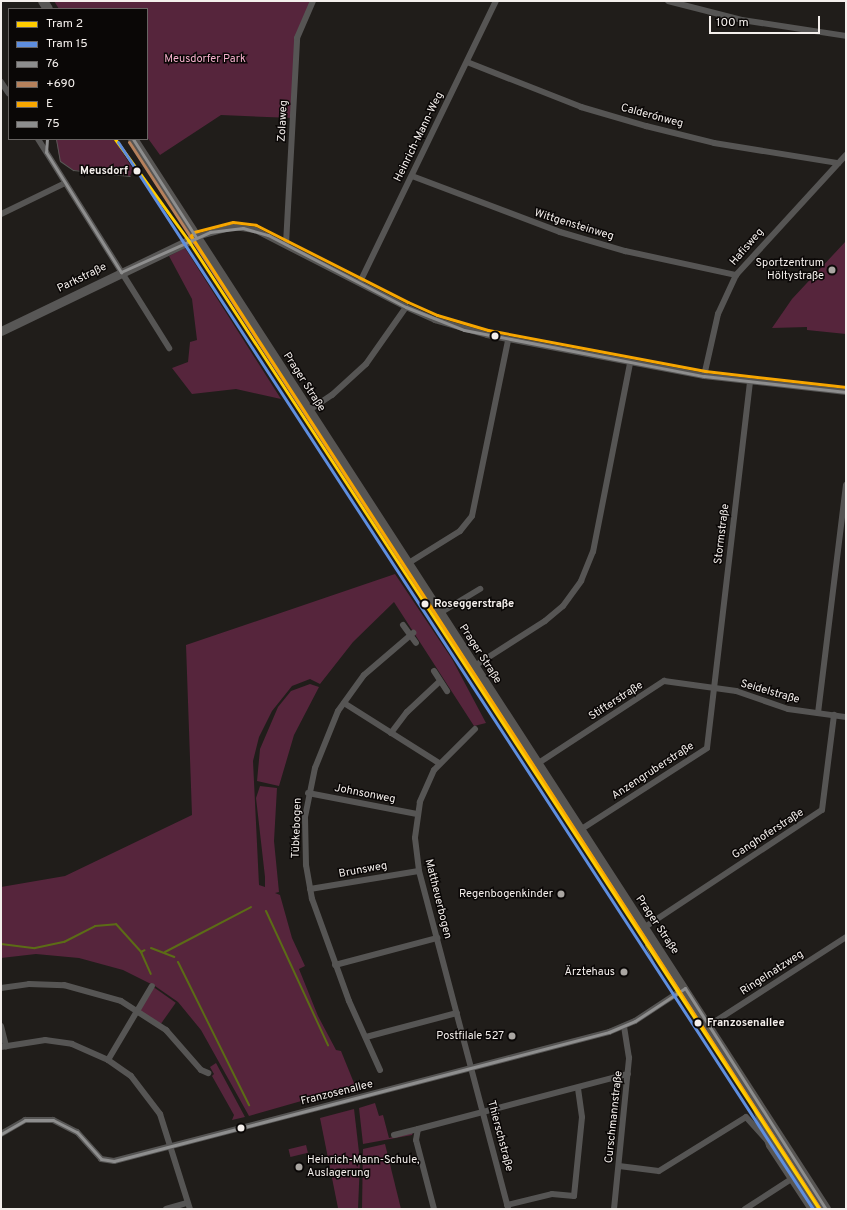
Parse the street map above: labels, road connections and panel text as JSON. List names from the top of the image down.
{
  "streets": {
    "main road": ["Prager Straße"],
    "street": [
      "Calderónweg",
      "Zolaweg",
      "Heinrich-Mann-Weg",
      "Wittgensteinweg",
      "Hafisweg",
      "Parkstraße",
      "Stormstraße",
      "Seidelstraße",
      "Stifterstraße",
      "Anzengruberstraße",
      "Johnsonweg",
      "Tübkebogen",
      "Ganghoferstraße",
      "Brunsweg",
      "Mattheuerbogen",
      "Ringelnatzweg",
      "Franzosenallee",
      "Curschmannstraße",
      "Thierschstraße"
    ]
  },
  "crossings": [
    ["Calderónweg", "Heinrich-Mann-Weg"],
    ["Calderónweg", "Hafisweg"],
    ["Heinrich-Mann-Weg", "Wittgensteinweg"],
    ["Wittgensteinweg", "Hafisweg"],
    ["Parkstraße", "Prager Straße"],
    ["Prager Straße", "Stifterstraße"],
    ["Prager Straße", "Anzengruberstraße"],
    ["Prager Straße", "Ganghoferstraße"],
    ["Prager Straße", "Ringelnatzweg"],
    ["Prager Straße", "Franzosenallee"],
    ["Stormstraße", "Seidelstraße"],
    ["Stormstraße", "Stifterstraße"],
    ["Stormstraße", "Anzengruberstraße"],
    ["Seidelstraße", "Stifterstraße"],
    ["Seidelstraße", "Anzengruberstraße"],
    ["Seidelstraße", "Ganghoferstraße"],
    ["Stifterstraße", "Anzengruberstraße"],
    ["Johnsonweg", "Tübkebogen"],
    ["Johnsonweg", "Mattheuerbogen"],
    ["Tübkebogen", "Brunsweg"],
    ["Brunsweg", "Mattheuerbogen"],
    ["Mattheuerbogen", "Franzosenallee"],
    ["Mattheuerbogen", "Thierschstraße"],
    ["Franzosenallee", "Curschmannstraße"],
    ["Franzosenallee", "Thierschstraße"]
  ],
  "parks": ["Meusdorfer Park"],
  "places": [
    "Meusdorf",
    "Sportzentrum Höltystraße",
    "Roseggerstraße",
    "Regenbogenkinder",
    "Ärztehaus",
    "Franzosenallee",
    "Postfilale 527",
    "Heinrich-Mann-Schule, Auslagerung"
  ],
  "lines": [
    "tram line 2",
    "transit line 75",
    "tram line 15",
    "transit line +690",
    "transit line E",
    "transit line 76"
  ],
  "legend": [
    "Tram 2",
    "Tram 15",
    "76",
    "+690",
    "E",
    "75"
  ],
  "scale_bar": "100 m"
}
